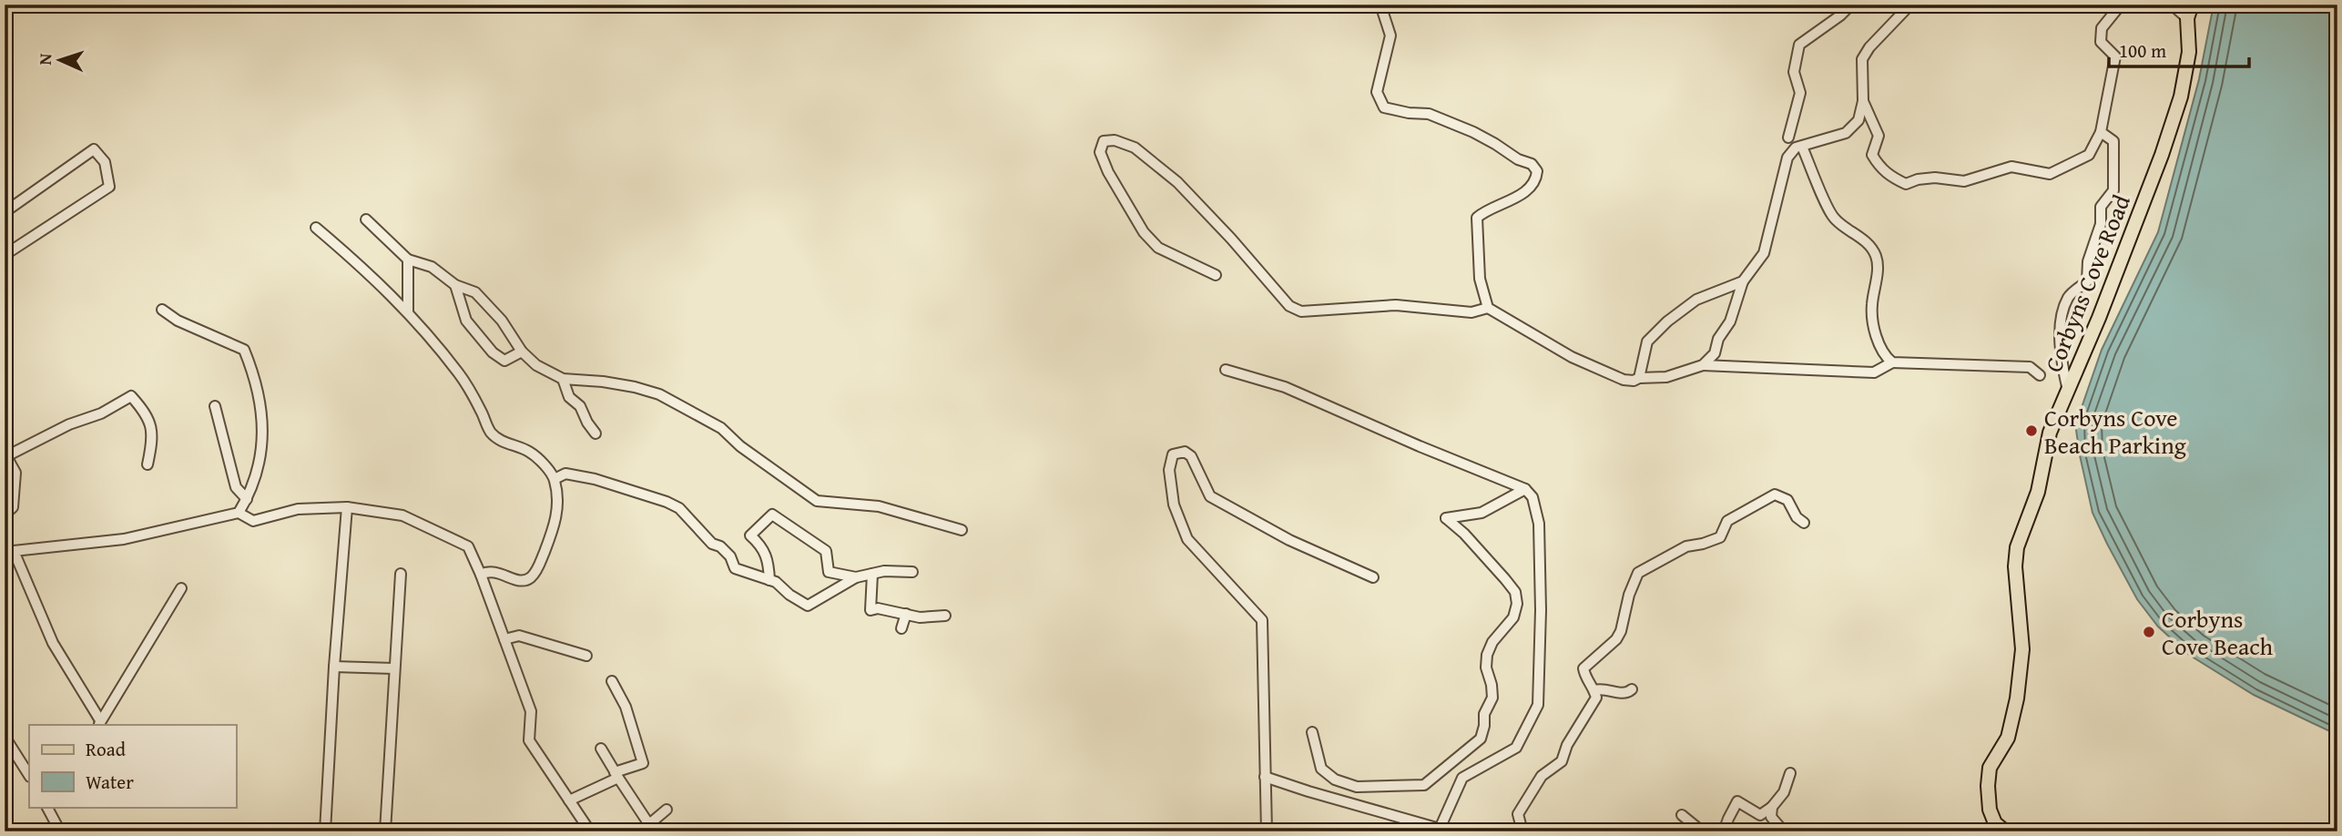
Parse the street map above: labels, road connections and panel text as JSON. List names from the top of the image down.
{
  "streets": {
    "main road": ["Corbyns Cove Road"]
  },
  "places": ["Corbyns Cove Beach Parking", "Corbyns Cove Beach"],
  "legend": ["Road", "Water"],
  "scale_bar": "100 m",
  "north": "left"
}
